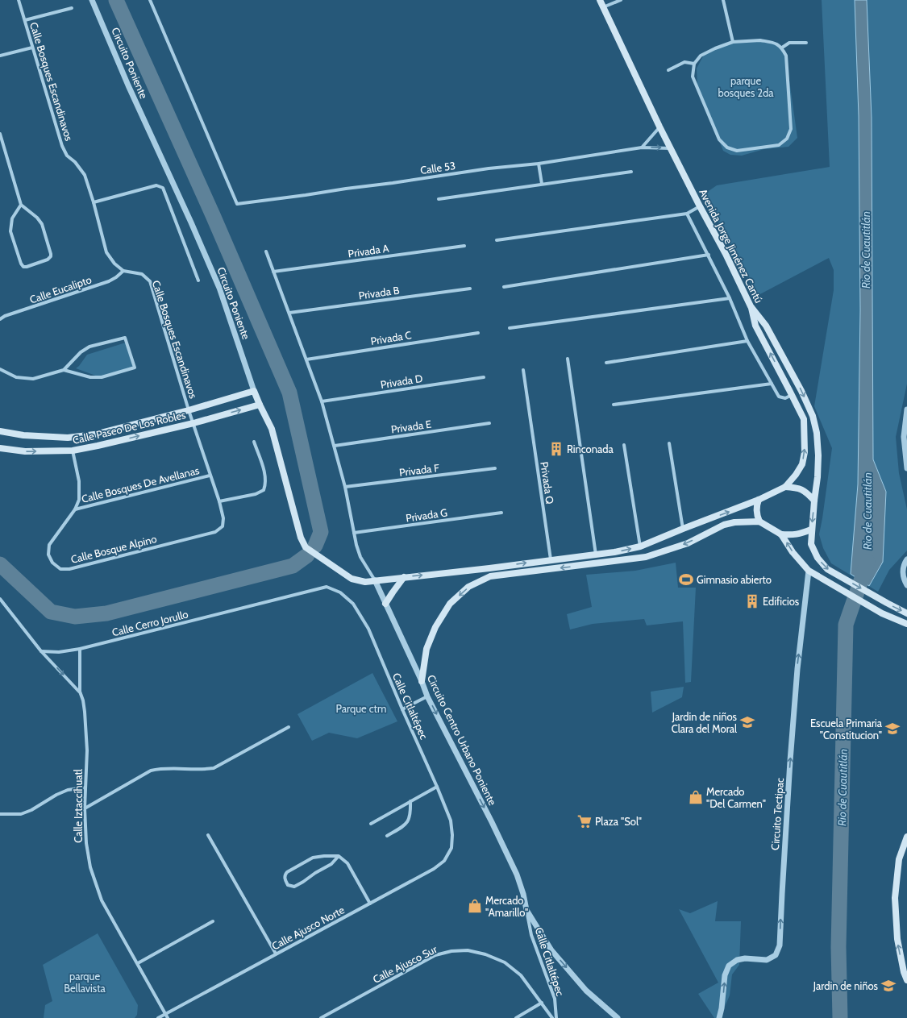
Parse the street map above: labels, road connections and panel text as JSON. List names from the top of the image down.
{
  "streets": {
    "main road": ["Circuito Poniente", "Avenida Jorge Jiménez Cantú", "Calle Paseo De Los Robles"],
    "street": [
      "Calle Bosques Escandinavos",
      "Calle 53",
      "Privada A",
      "Calle Eucalipto",
      "Privada B",
      "Privada C",
      "Privada D",
      "Privada E",
      "Privada F",
      "Privada Q",
      "Calle Bosques De Avellanas",
      "Privada G",
      "Calle Bosque Alpino",
      "Calle Cerro Jorullo",
      "Calle Citlaltépec",
      "Circuito Centro Urbano Poniente",
      "Calle Iztaccíhuatl",
      "Circuito Tectipac",
      "Calle Ajusco Norte",
      "Calle Ajusco Sur"
    ]
  },
  "crossings": [
    ["Circuito Poniente", "Avenida Jorge Jiménez Cantú"],
    ["Circuito Poniente", "Calle Paseo De Los Robles"],
    ["Circuito Poniente", "Privada Q"],
    ["Circuito Poniente", "Circuito Centro Urbano Poniente"],
    ["Calle Bosques Escandinavos", "Calle Eucalipto"],
    ["Calle Bosques Escandinavos", "Calle Paseo De Los Robles"],
    ["Calle Bosques Escandinavos", "Calle Bosques De Avellanas"],
    ["Calle Bosques Escandinavos", "Calle Bosque Alpino"],
    ["Calle 53", "Avenida Jorge Jiménez Cantú"],
    ["Calle Paseo De Los Robles", "Calle Bosque Alpino"],
    ["Calle Bosques De Avellanas", "Calle Bosque Alpino"],
    ["Calle Cerro Jorullo", "Calle Citlaltépec"],
    ["Calle Cerro Jorullo", "Calle Iztaccíhuatl"],
    ["Calle Citlaltépec", "Circuito Centro Urbano Poniente"],
    ["Calle Citlaltépec", "Calle Ajusco Norte"],
    ["Calle Iztaccíhuatl", "Calle Ajusco Norte"]
  ],
  "one_way": ["Circuito Centro Urbano Poniente", "Circuito Tectipac"],
  "water": ["Rio de Cuautitlán"],
  "parks": ["parque bosques 2da", "Parque ctm", "parque Bellavista"],
  "places": {
    "building": ["Rinconada", "Edificios"],
    "sports": ["Gimnasio abierto"],
    "school or university": ["Jardin de niños Clara del Moral", "Escuela Primaria \"Constitucion\"", "Jardin de niños"],
    "shop": ["Mercado \"Del Carmen\"", "Mercado \"Amarillo\""],
    "supermarket": ["Plaza \"Sol\""]
  }
}
